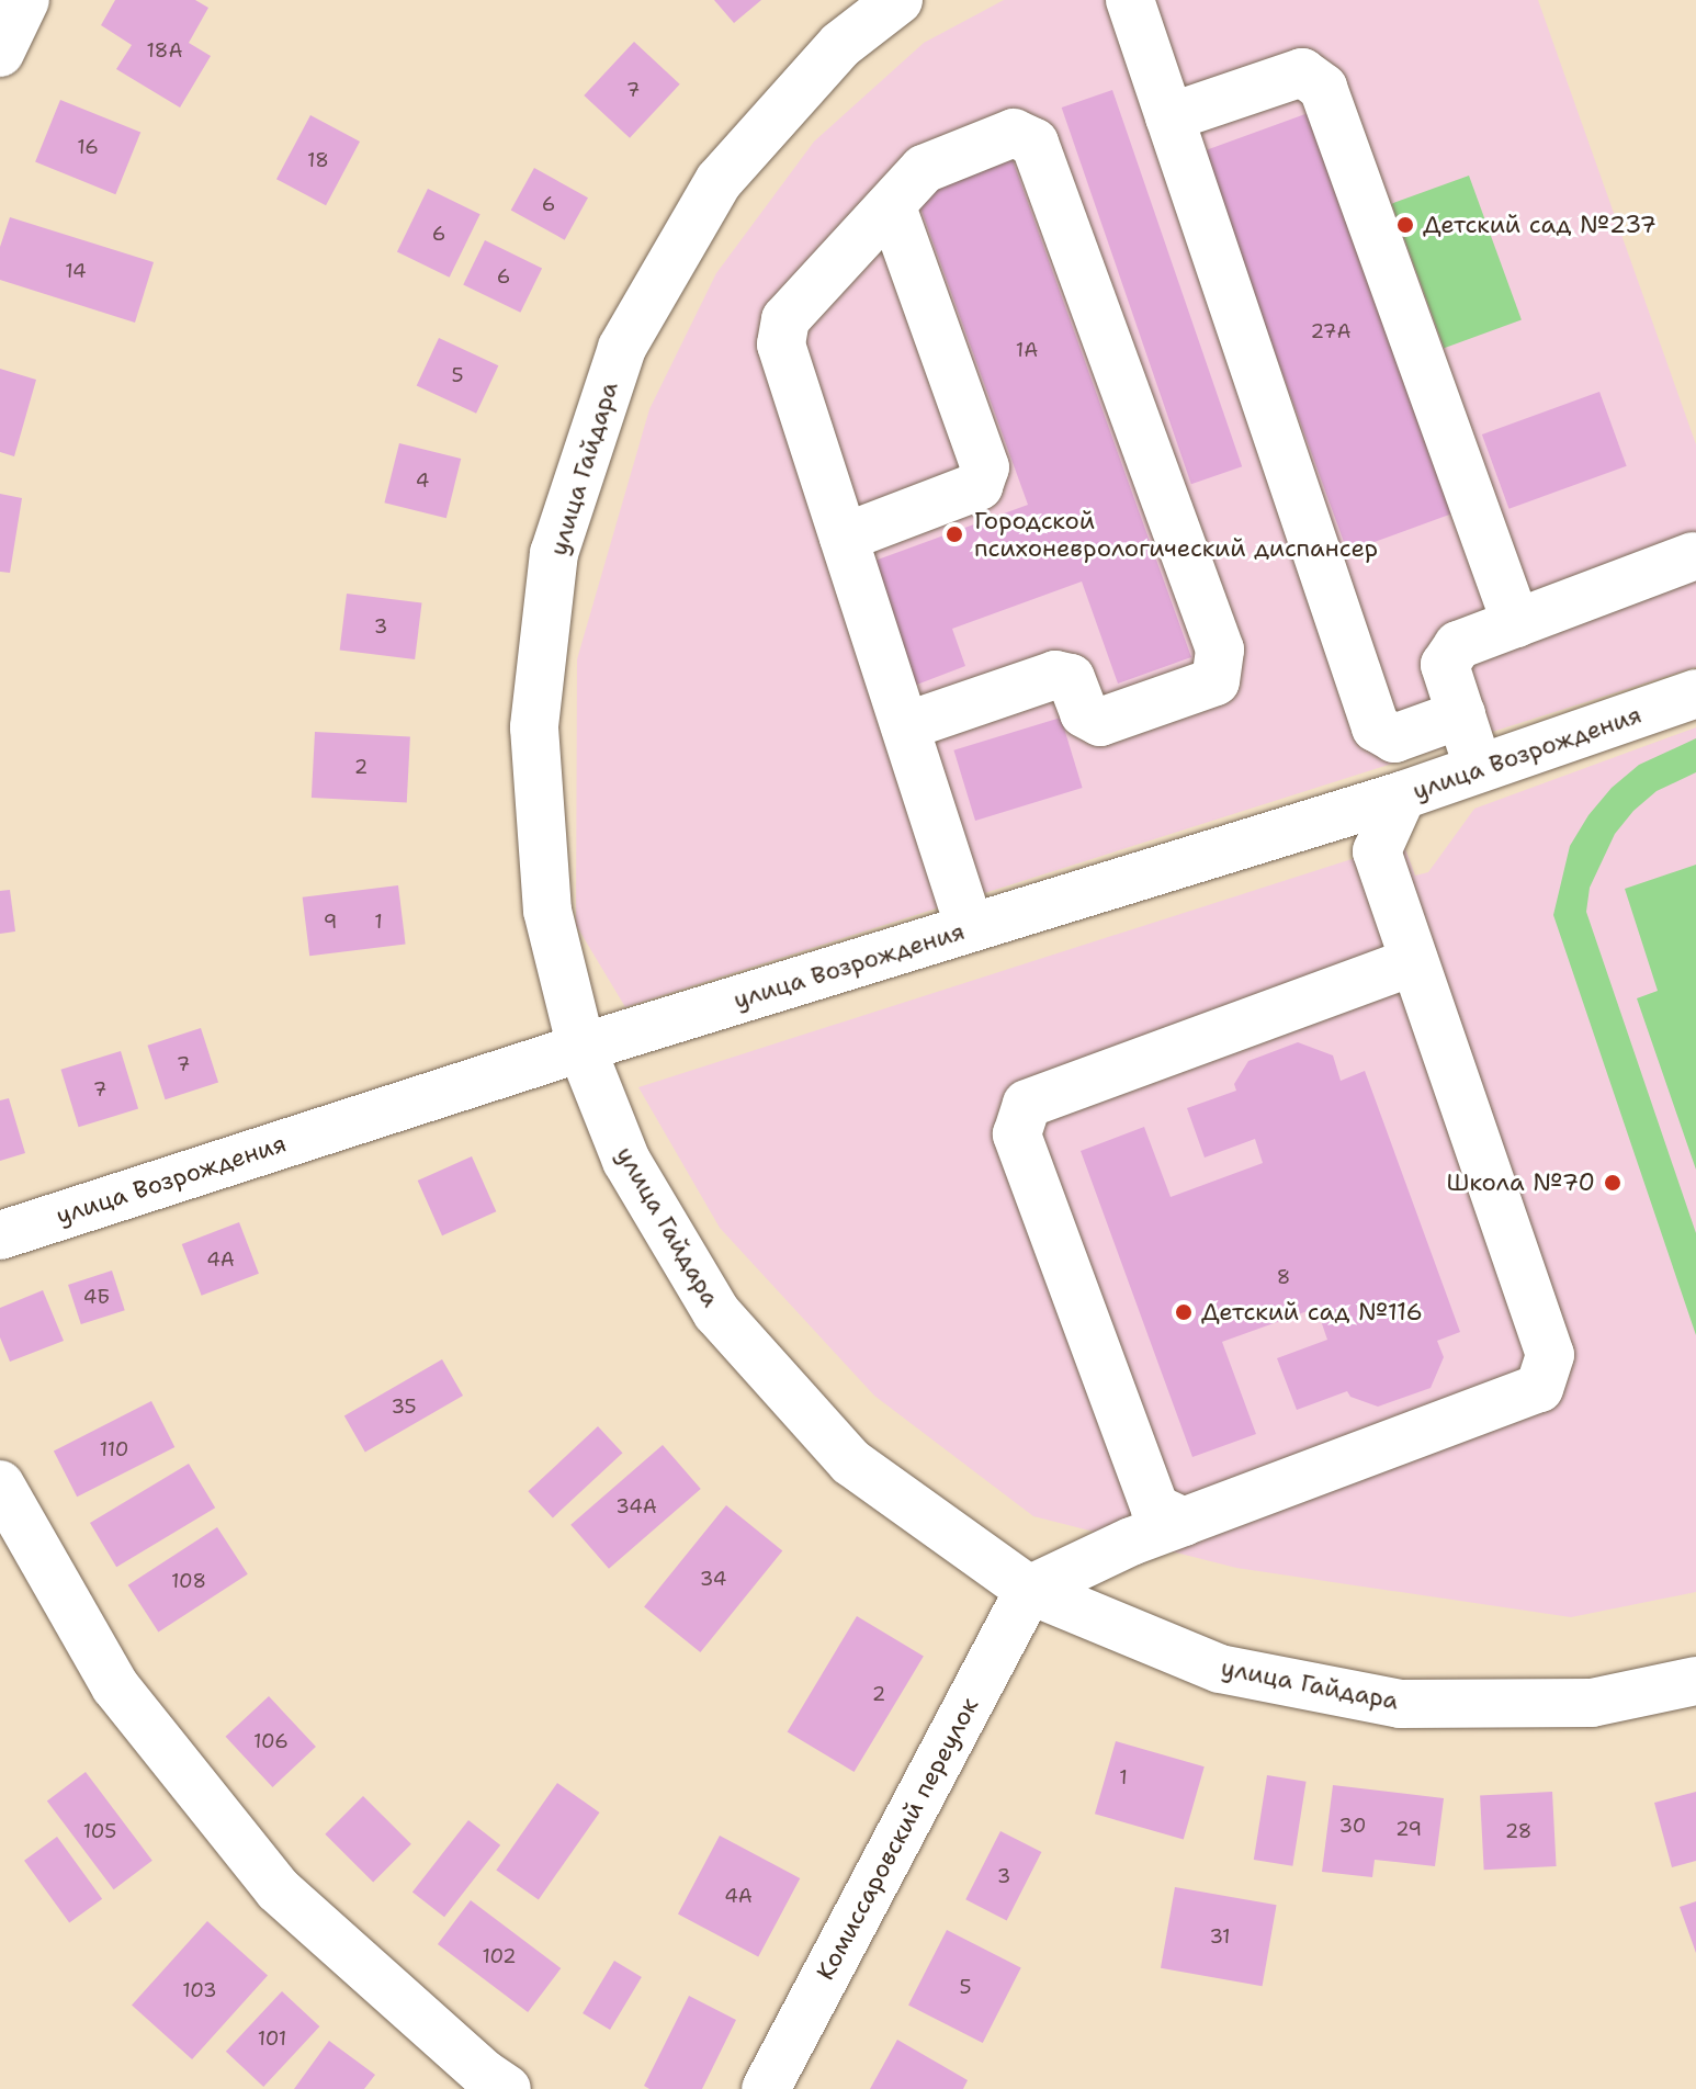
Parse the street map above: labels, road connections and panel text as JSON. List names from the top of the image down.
{
  "streets": {
    "street": ["улица Гайдара", "улица Возрождения", "Комиссаровский переулок"]
  },
  "crossings": [
    ["улица Гайдара", "улица Возрождения"],
    ["улица Гайдара", "Комиссаровский переулок"]
  ],
  "places": [
    "Детский сад №237",
    "Городской психоневрологический диспансер",
    "Школа №70",
    "Детский сад №116"
  ],
  "house_numbers": [
    "18А",
    "7",
    "16",
    "18",
    "6",
    "6",
    "14",
    "6",
    "27А",
    "1А",
    "5",
    "4",
    "3",
    "2",
    "9",
    "1",
    "7",
    "7",
    "4А",
    "8",
    "4Б",
    "35",
    "110",
    "34А",
    "34",
    "108",
    "2",
    "106",
    "1",
    "30",
    "29",
    "105",
    "28",
    "3",
    "4А",
    "31",
    "102",
    "5",
    "103",
    "101"
  ]
}
